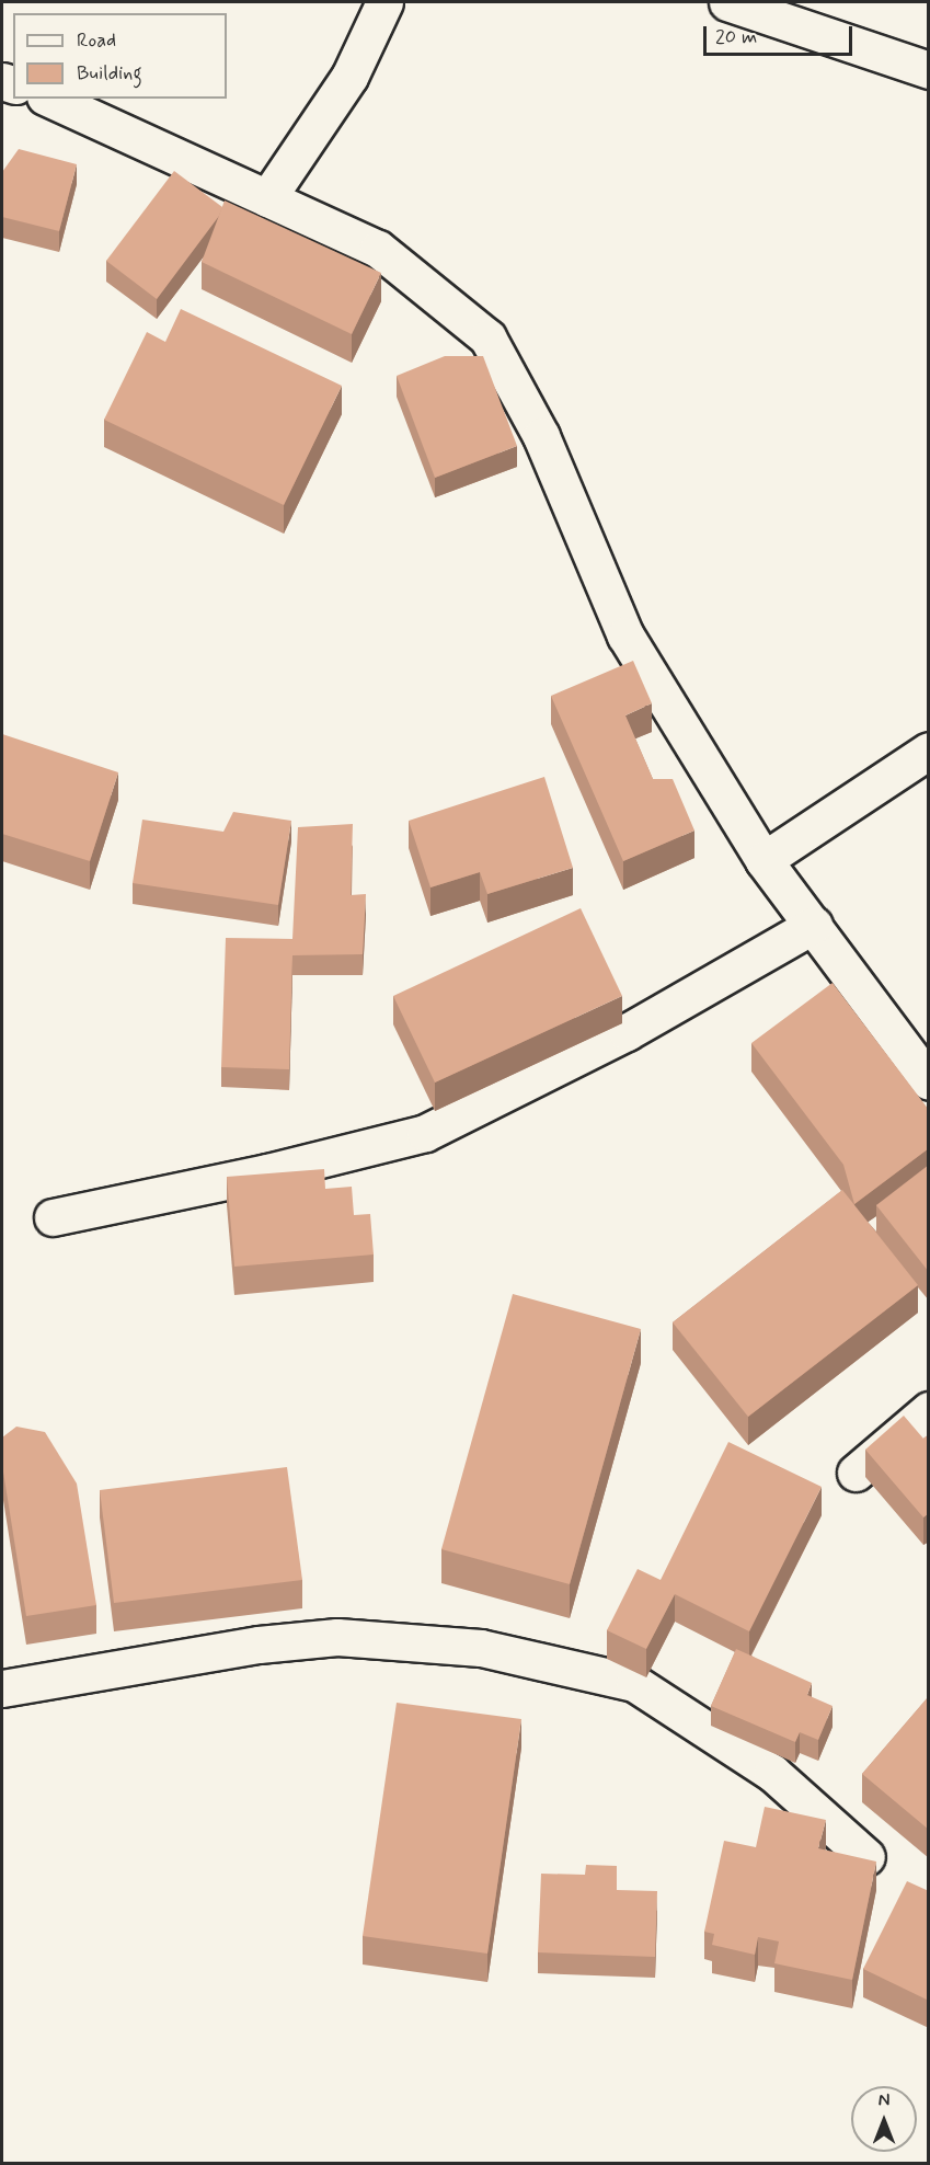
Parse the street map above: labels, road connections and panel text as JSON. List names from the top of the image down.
{
  "legend": ["Road", "Building"],
  "scale_bar": "20 m",
  "north": "top"
}
